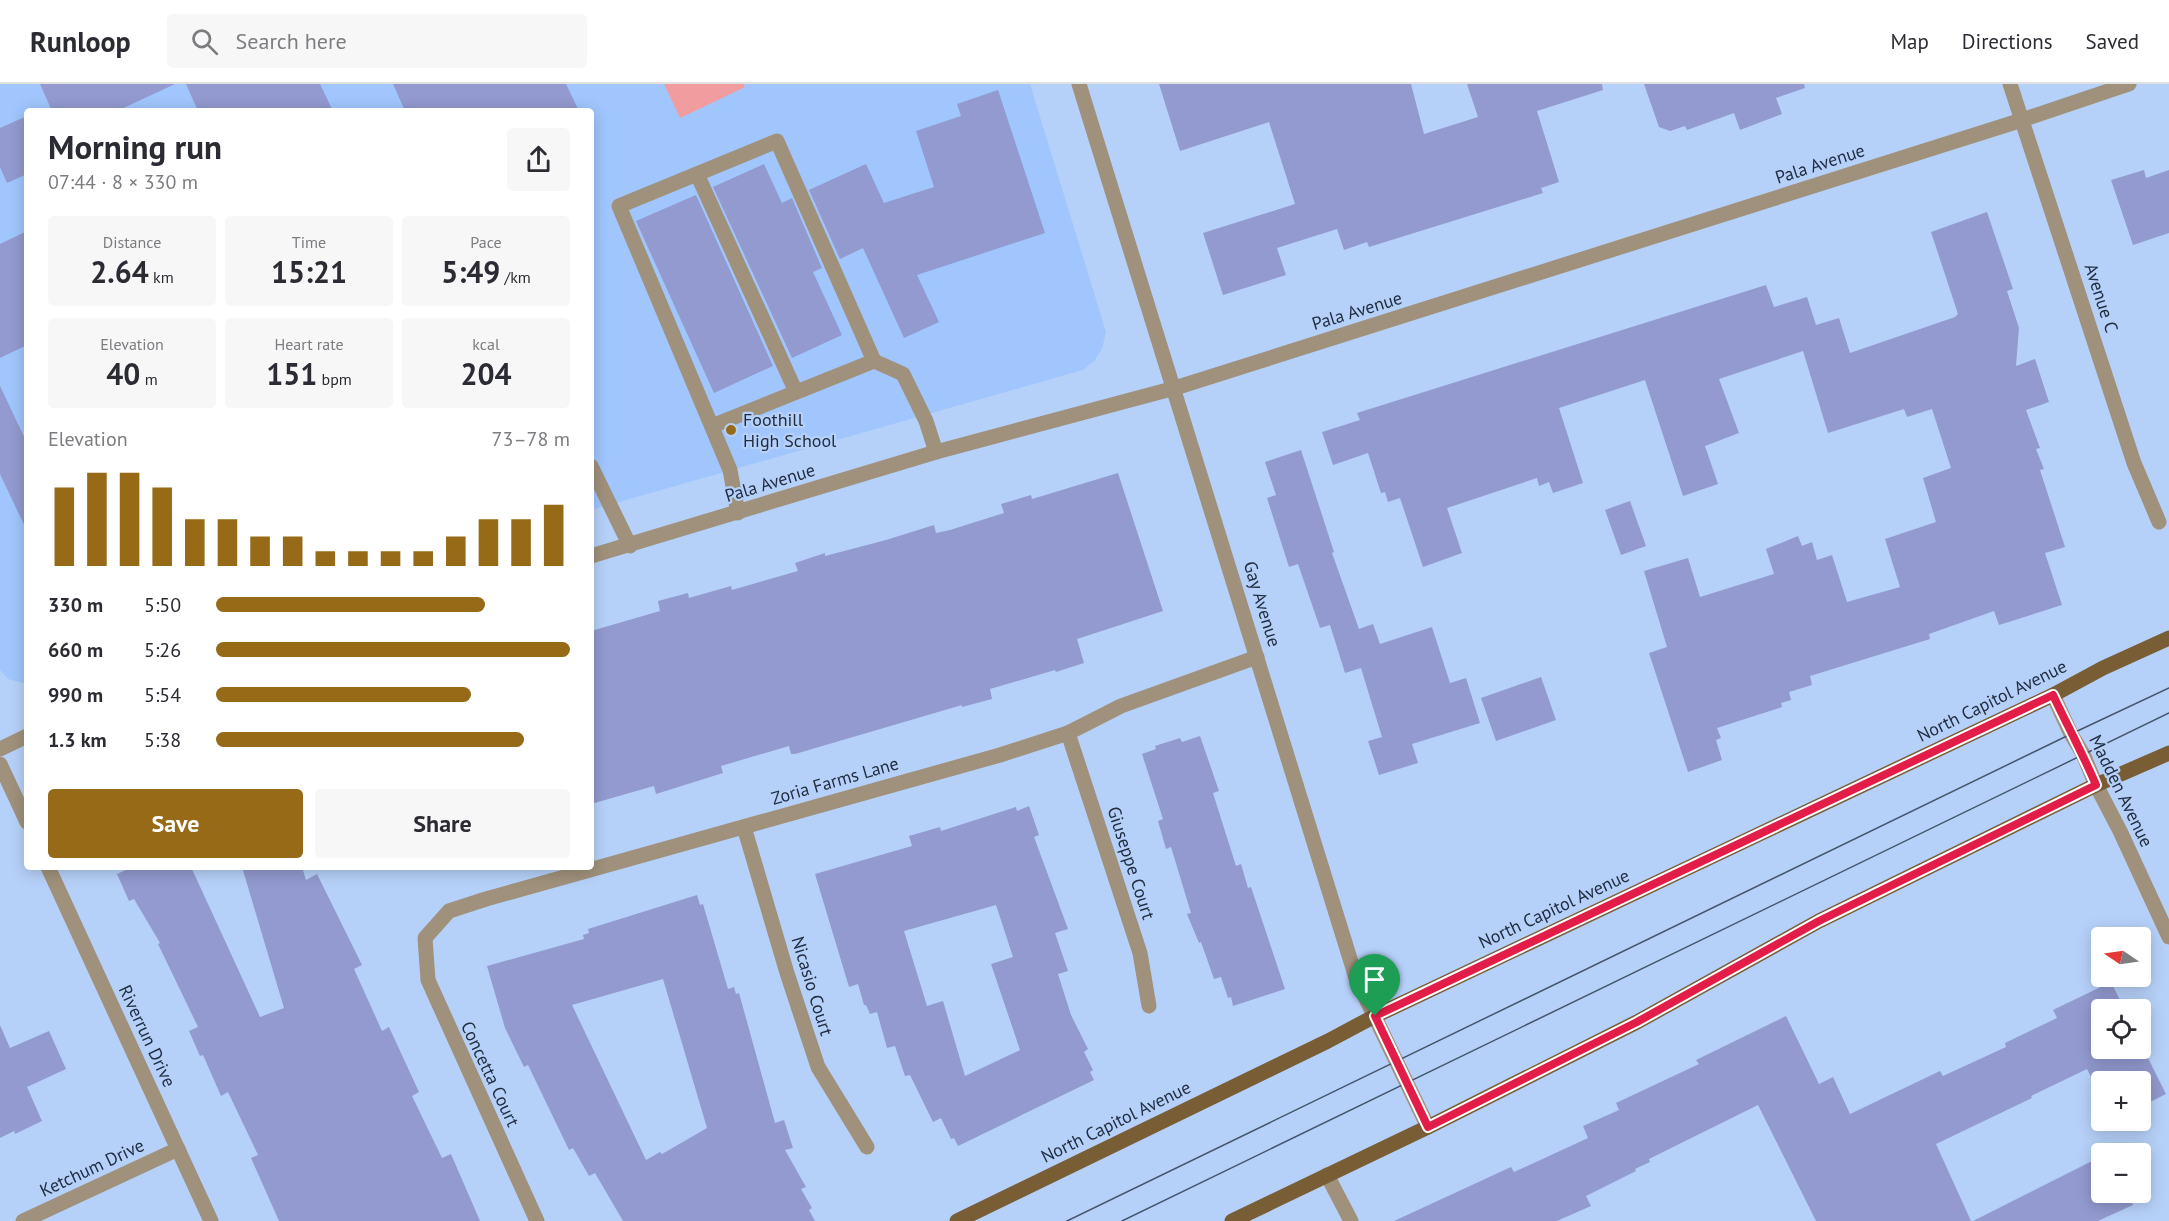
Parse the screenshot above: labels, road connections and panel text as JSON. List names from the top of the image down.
{
  "streets": {
    "main road": ["North Capitol Avenue"],
    "street": [
      "Pala Avenue",
      "Avenue C",
      "Gay Avenue",
      "Zoria Farms Lane",
      "Madden Avenue",
      "Giuseppe Court",
      "Nicasio Court",
      "Riverrun Drive",
      "Concetta Court",
      "Ketchum Drive"
    ]
  },
  "crossings": [
    ["Pala Avenue", "Avenue C"],
    ["Pala Avenue", "Gay Avenue"],
    ["Gay Avenue", "North Capitol Avenue"],
    ["Gay Avenue", "Zoria Farms Lane"],
    ["North Capitol Avenue", "Madden Avenue"],
    ["Zoria Farms Lane", "Giuseppe Court"],
    ["Zoria Farms Lane", "Nicasio Court"],
    ["Zoria Farms Lane", "Concetta Court"],
    ["Riverrun Drive", "Ketchum Drive"]
  ],
  "places": ["Foothill High School"],
  "north": "left",
  "page": {
    "header": "Runloop",
    "search": "Search here",
    "nav": ["Map", "Directions", "Saved"],
    "heading": ["Morning run", "07:44 · 8 × 330 m"],
    "stats": [
      ["Distance", "2.64 km"],
      ["Time", "15:21"],
      ["Pace", "5:49 /km"],
      ["Elevation", "40 m"],
      ["Heart rate", "151 bpm"],
      ["kcal", "204"]
    ],
    "chart": ["Elevation", "73–78 m"],
    "list": [
      {
        "name": "330 m",
        "note": "5:50"
      },
      {
        "name": "660 m",
        "note": "5:26"
      },
      {
        "name": "990 m",
        "note": "5:54"
      },
      {
        "name": "1.3 km",
        "note": "5:38"
      }
    ],
    "buttons": ["Save", "Share"],
    "map_buttons": ["+", "−"]
  }
}
